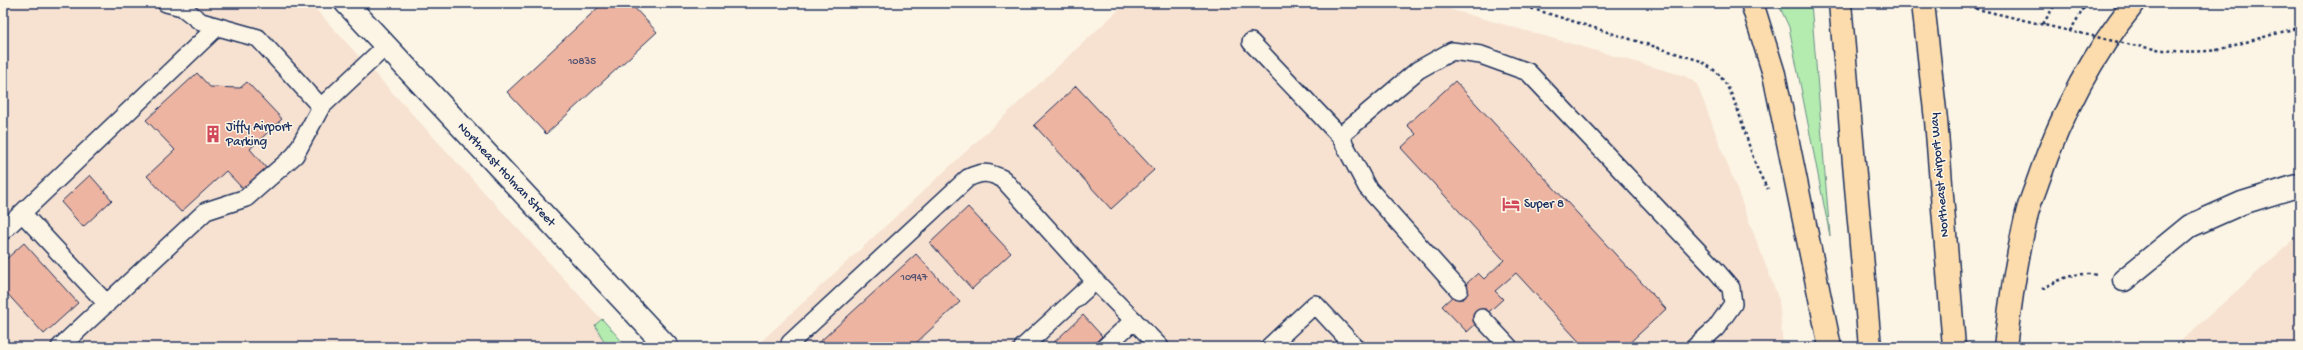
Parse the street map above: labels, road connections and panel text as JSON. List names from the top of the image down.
{
  "streets": {
    "main road": ["Northeast Airport Way"],
    "street": ["Northeast Holman Street"]
  },
  "places": {
    "building": ["Jiffy Airport Parking"],
    "hotel": ["Super 8"]
  },
  "house_numbers": ["10835", "10947"]
}
